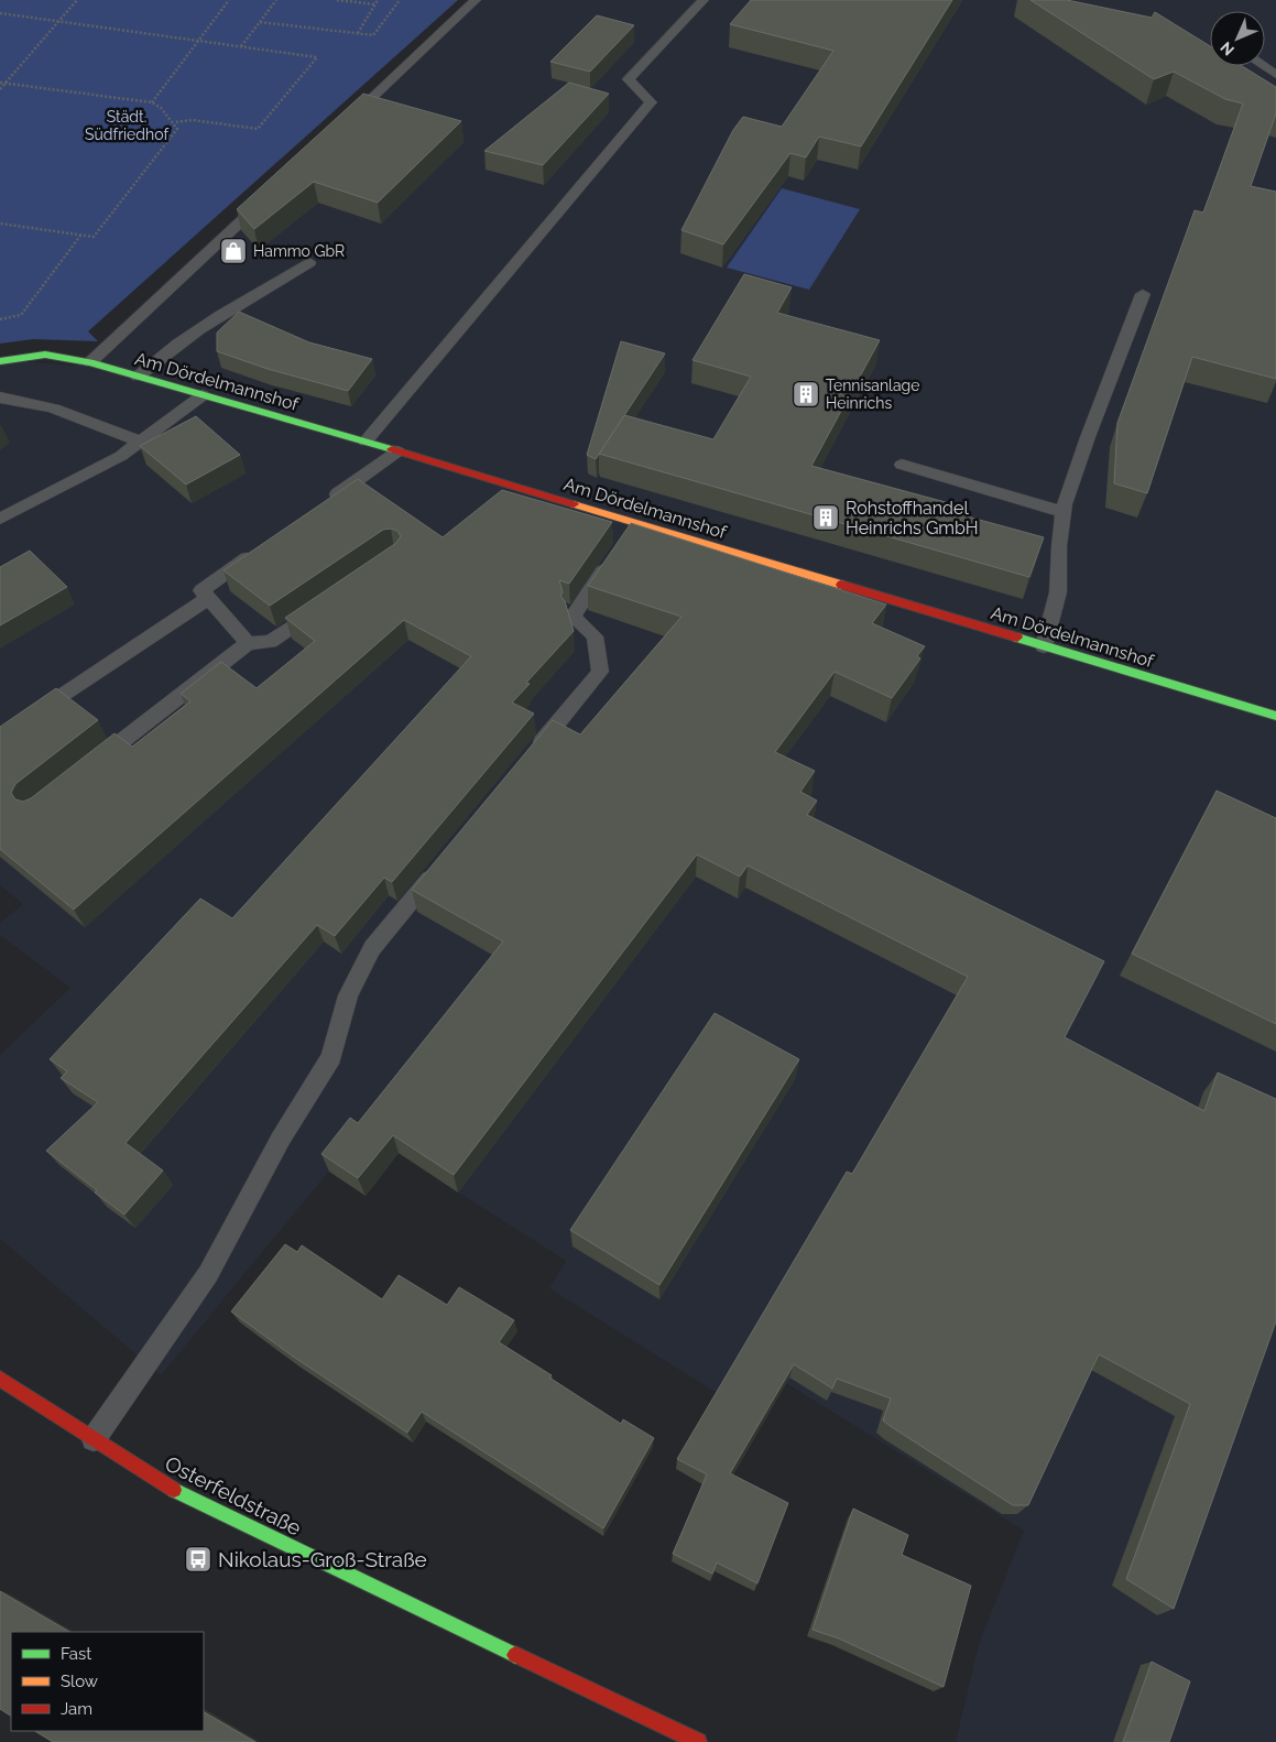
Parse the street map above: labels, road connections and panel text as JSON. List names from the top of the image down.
{
  "streets": {
    "street": ["Am Dördelmannshof", "Osterfeldstraße"]
  },
  "parks": ["Städt. Südfriedhof"],
  "places": {
    "shop": ["Hammo GbR"],
    "building": ["Tennisanlage Heinrichs", "Rohstoffhandel Heinrichs GmbH"],
    "bus stop": ["Nikolaus-Groß-Straße"]
  },
  "legend": ["Fast", "Slow", "Jam"],
  "north": "bottom left"
}
